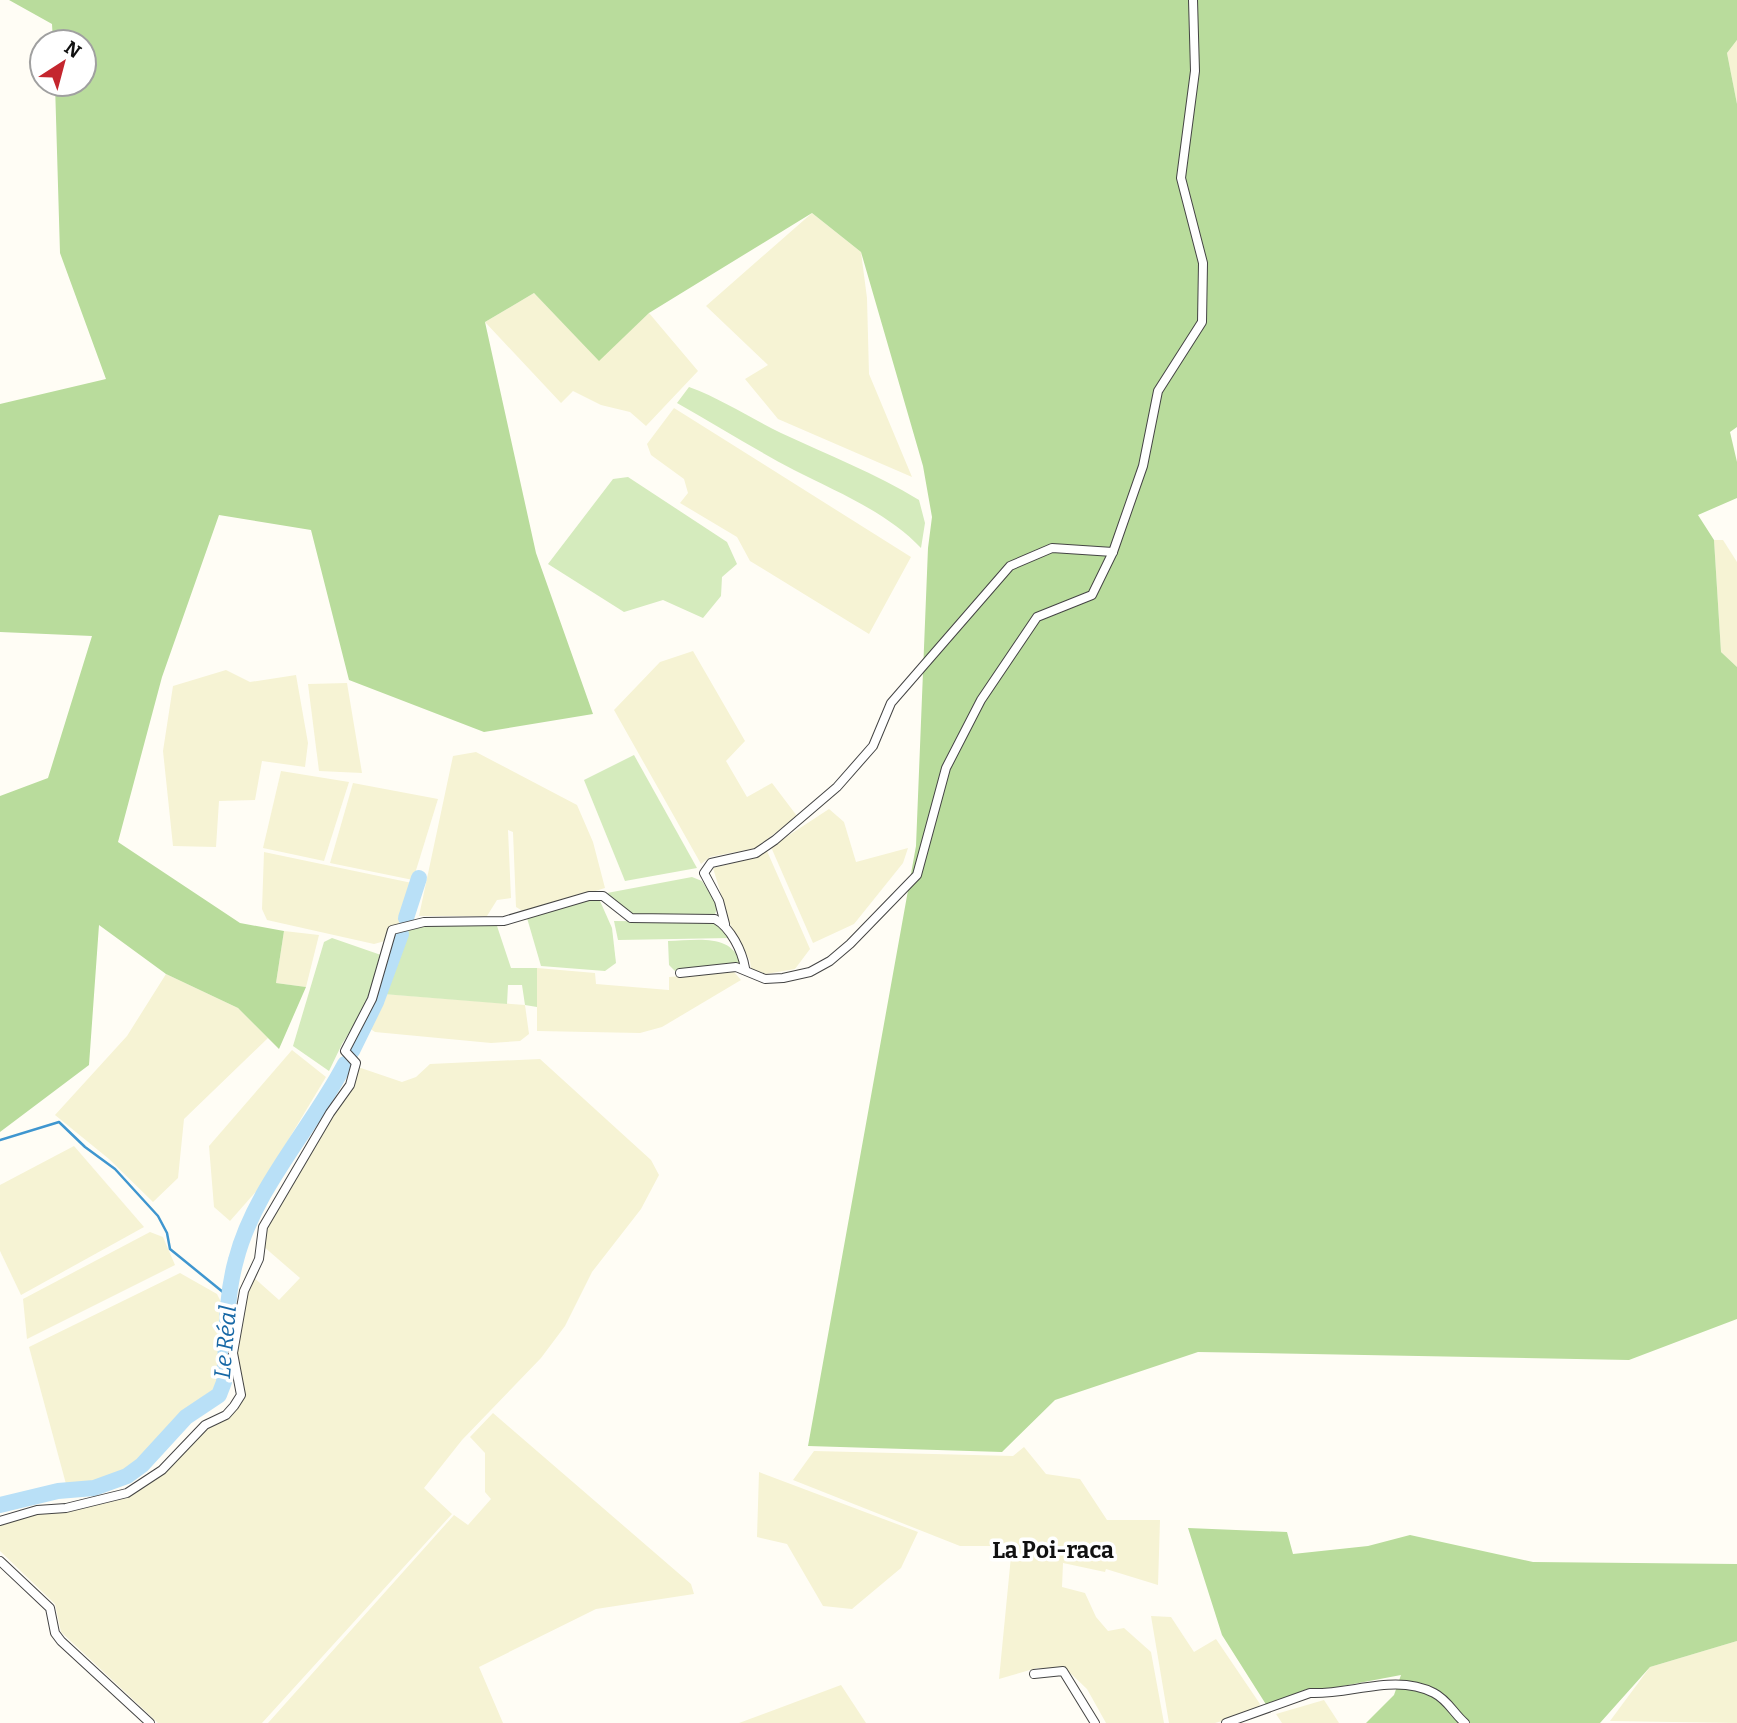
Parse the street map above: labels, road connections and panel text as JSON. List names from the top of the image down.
{
  "districts": ["La Poi-raca"],
  "water": ["Le Réal"],
  "north": "top right"
}
